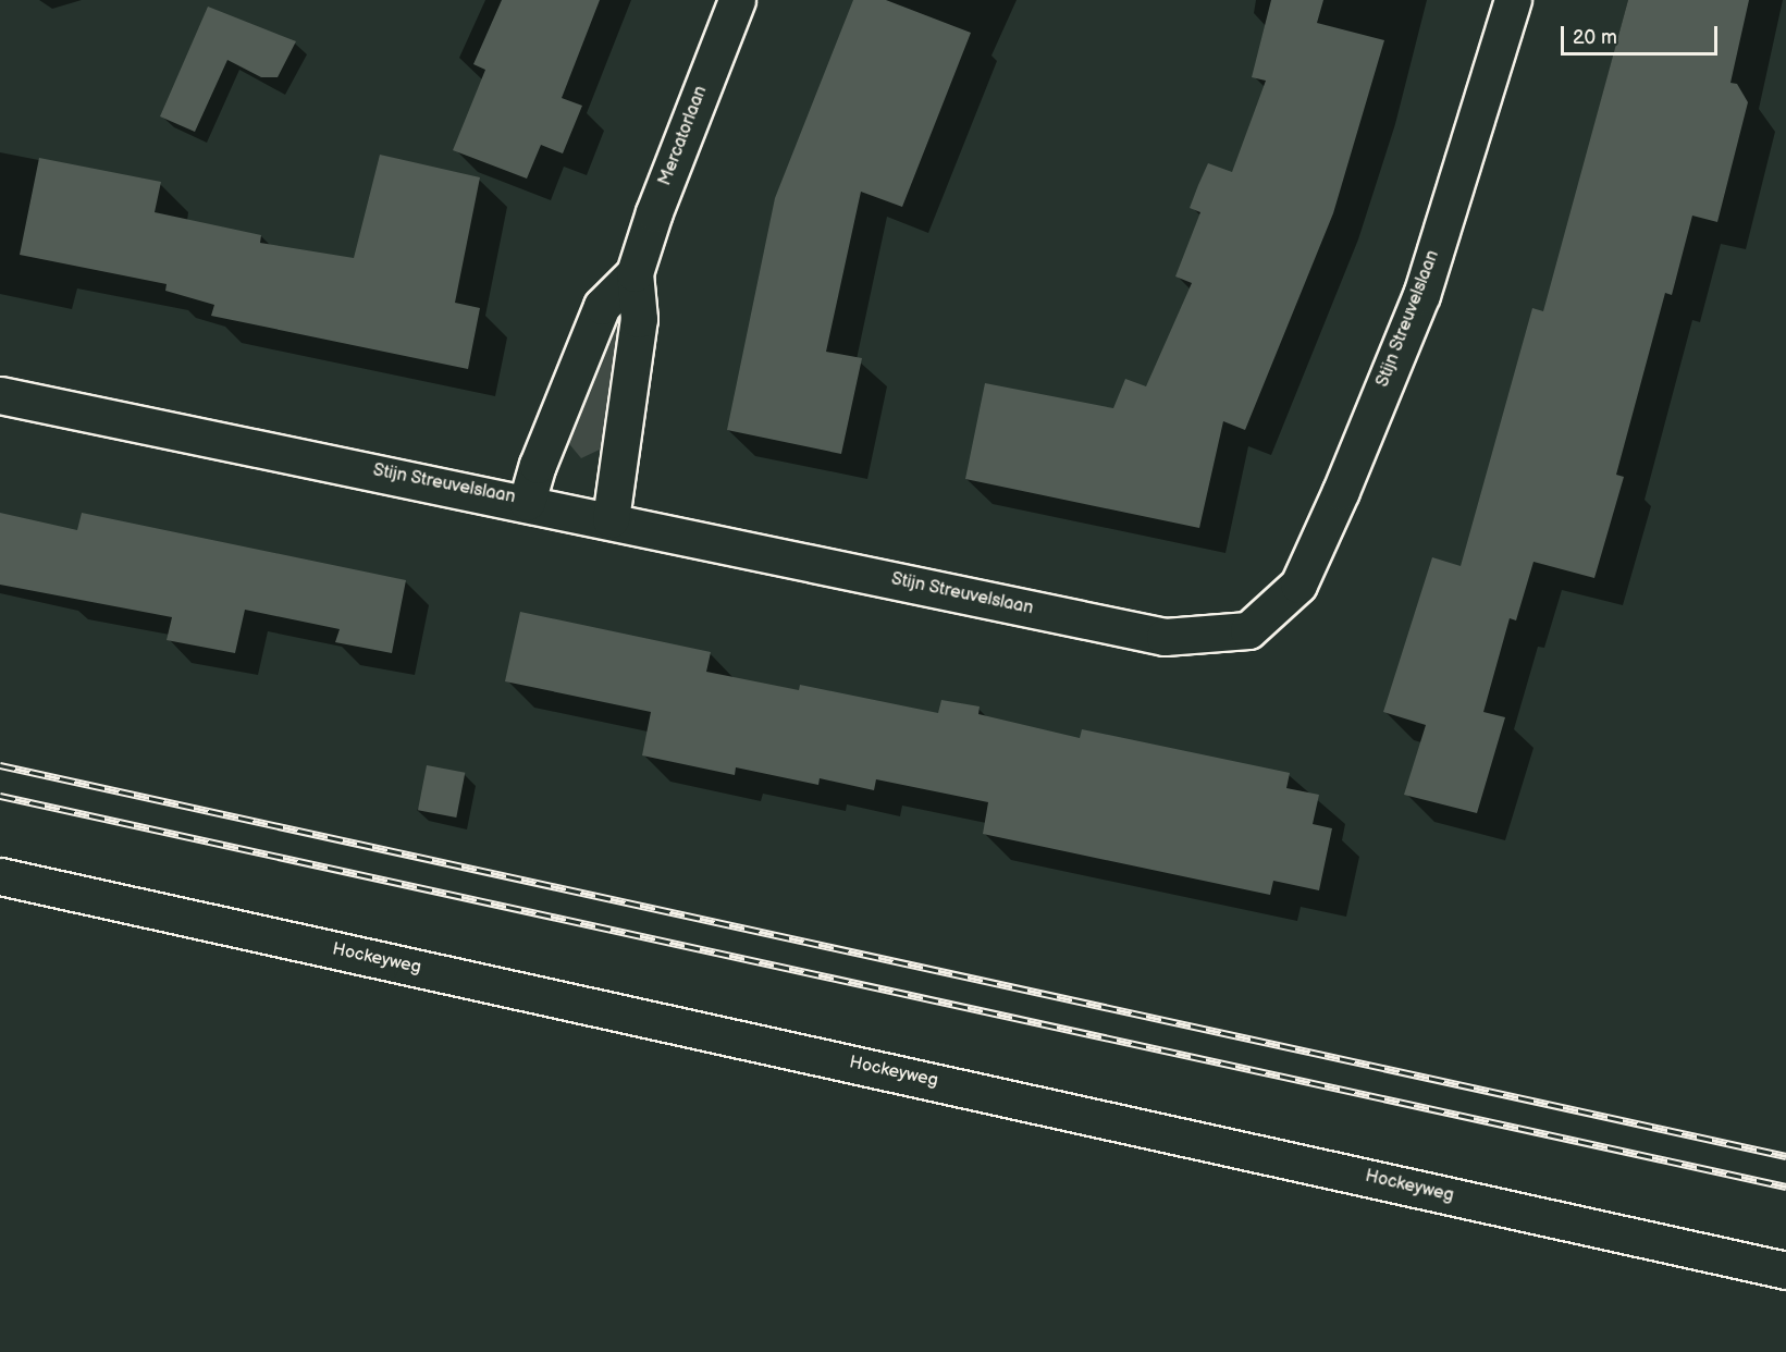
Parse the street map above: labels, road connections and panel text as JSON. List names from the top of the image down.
{
  "streets": {
    "street": ["Mercatorlaan", "Stijn Streuvelslaan", "Hockeyweg"]
  },
  "crossings": [
    ["Mercatorlaan", "Stijn Streuvelslaan"]
  ],
  "scale_bar": "20 m"
}
